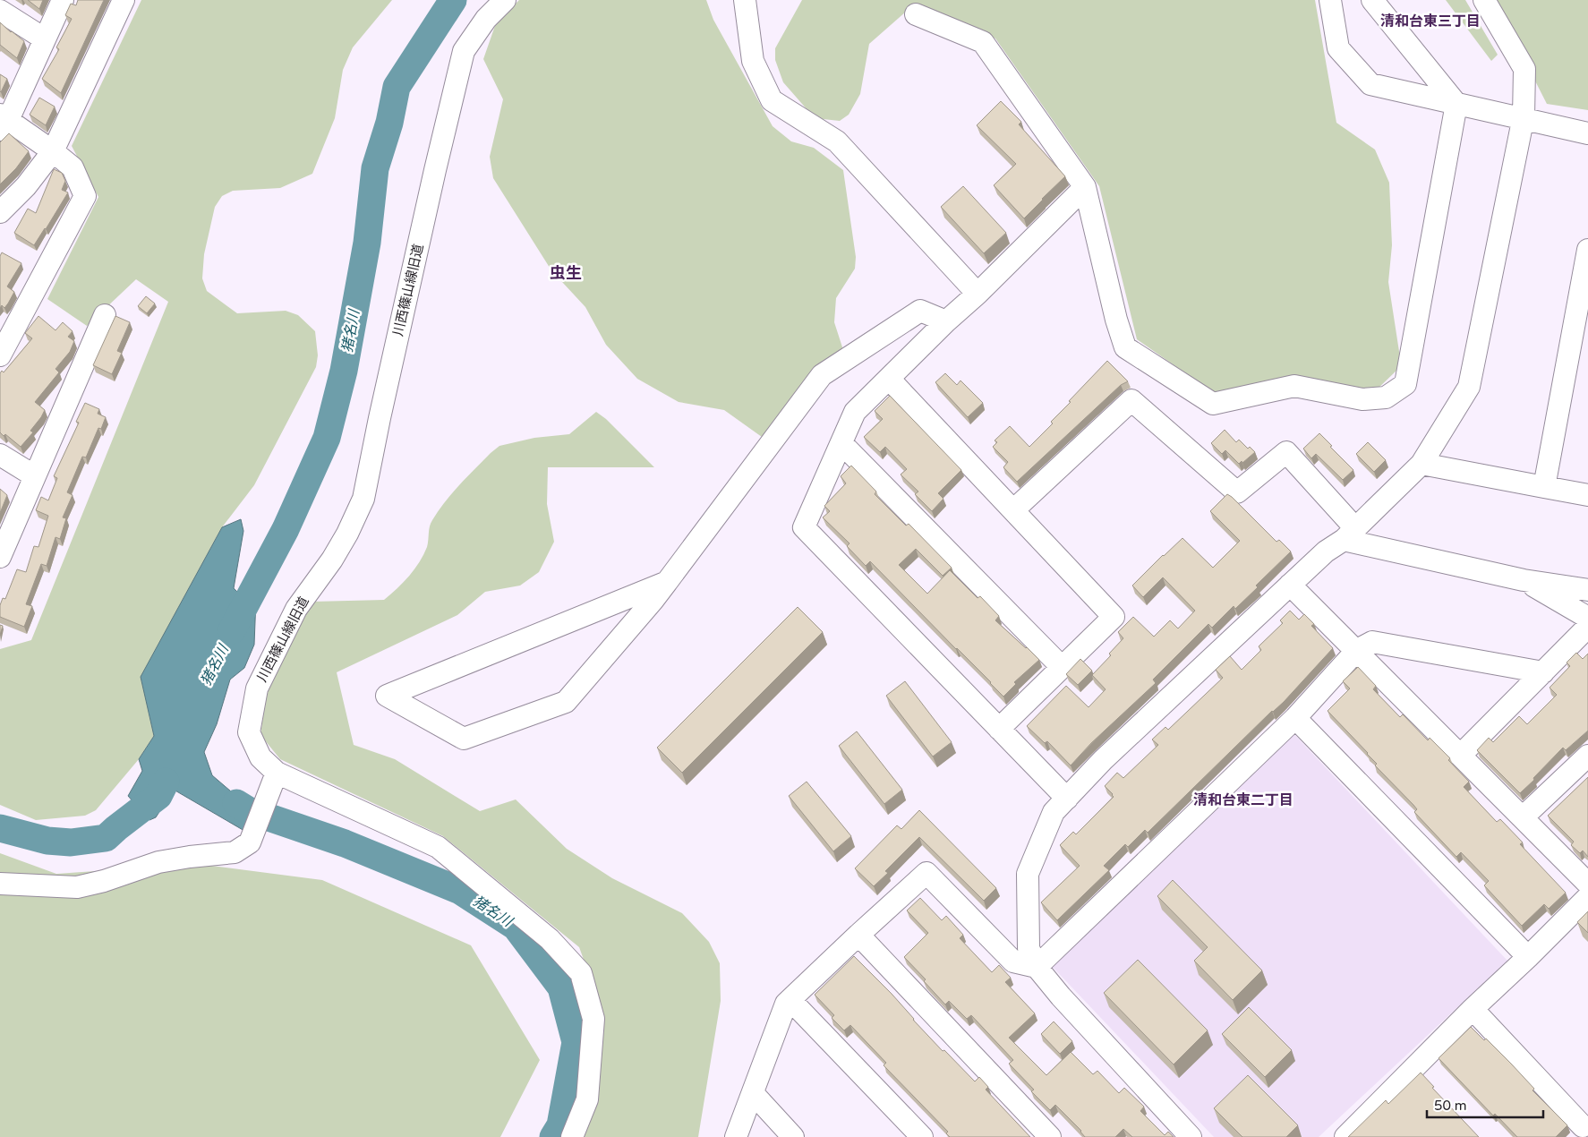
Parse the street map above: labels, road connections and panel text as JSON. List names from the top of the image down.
{
  "streets": {
    "street": ["川西篠山線旧道"]
  },
  "districts": ["清和台東三丁目", "虫生", "清和台東二丁目"],
  "water": ["猪名川"],
  "scale_bar": "50 m"
}
